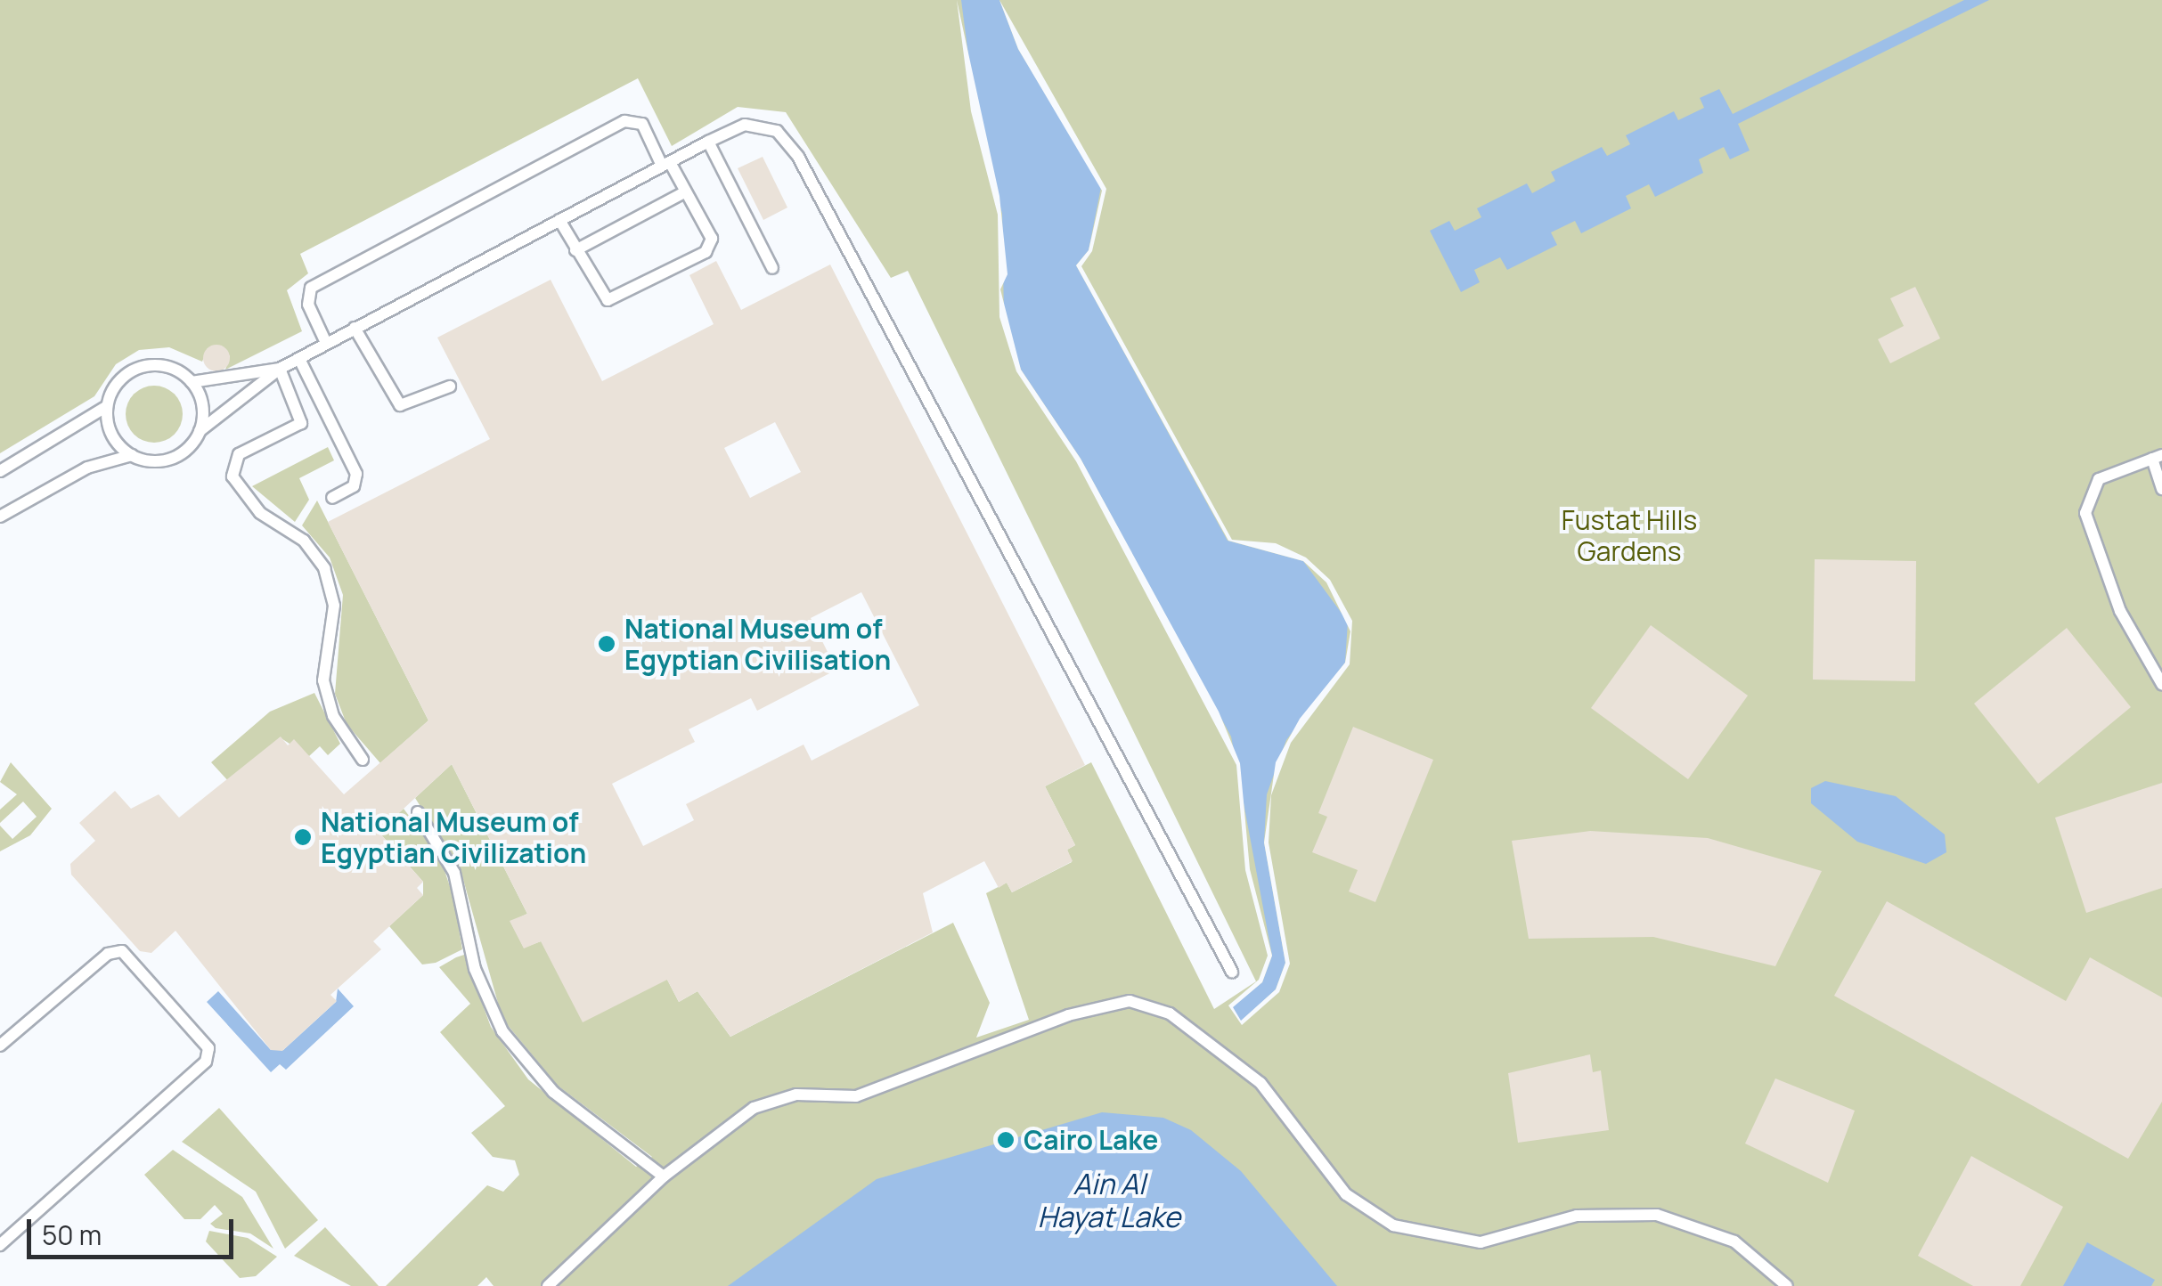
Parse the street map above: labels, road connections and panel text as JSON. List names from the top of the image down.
{
  "water": ["Ain Al Hayat Lake"],
  "parks": ["Fustat Hills Gardens"],
  "places": ["National Museum of Egyptian Civilisation", "National Museum of Egyptian Civilization", "Cairo Lake"],
  "scale_bar": "50 m"
}
